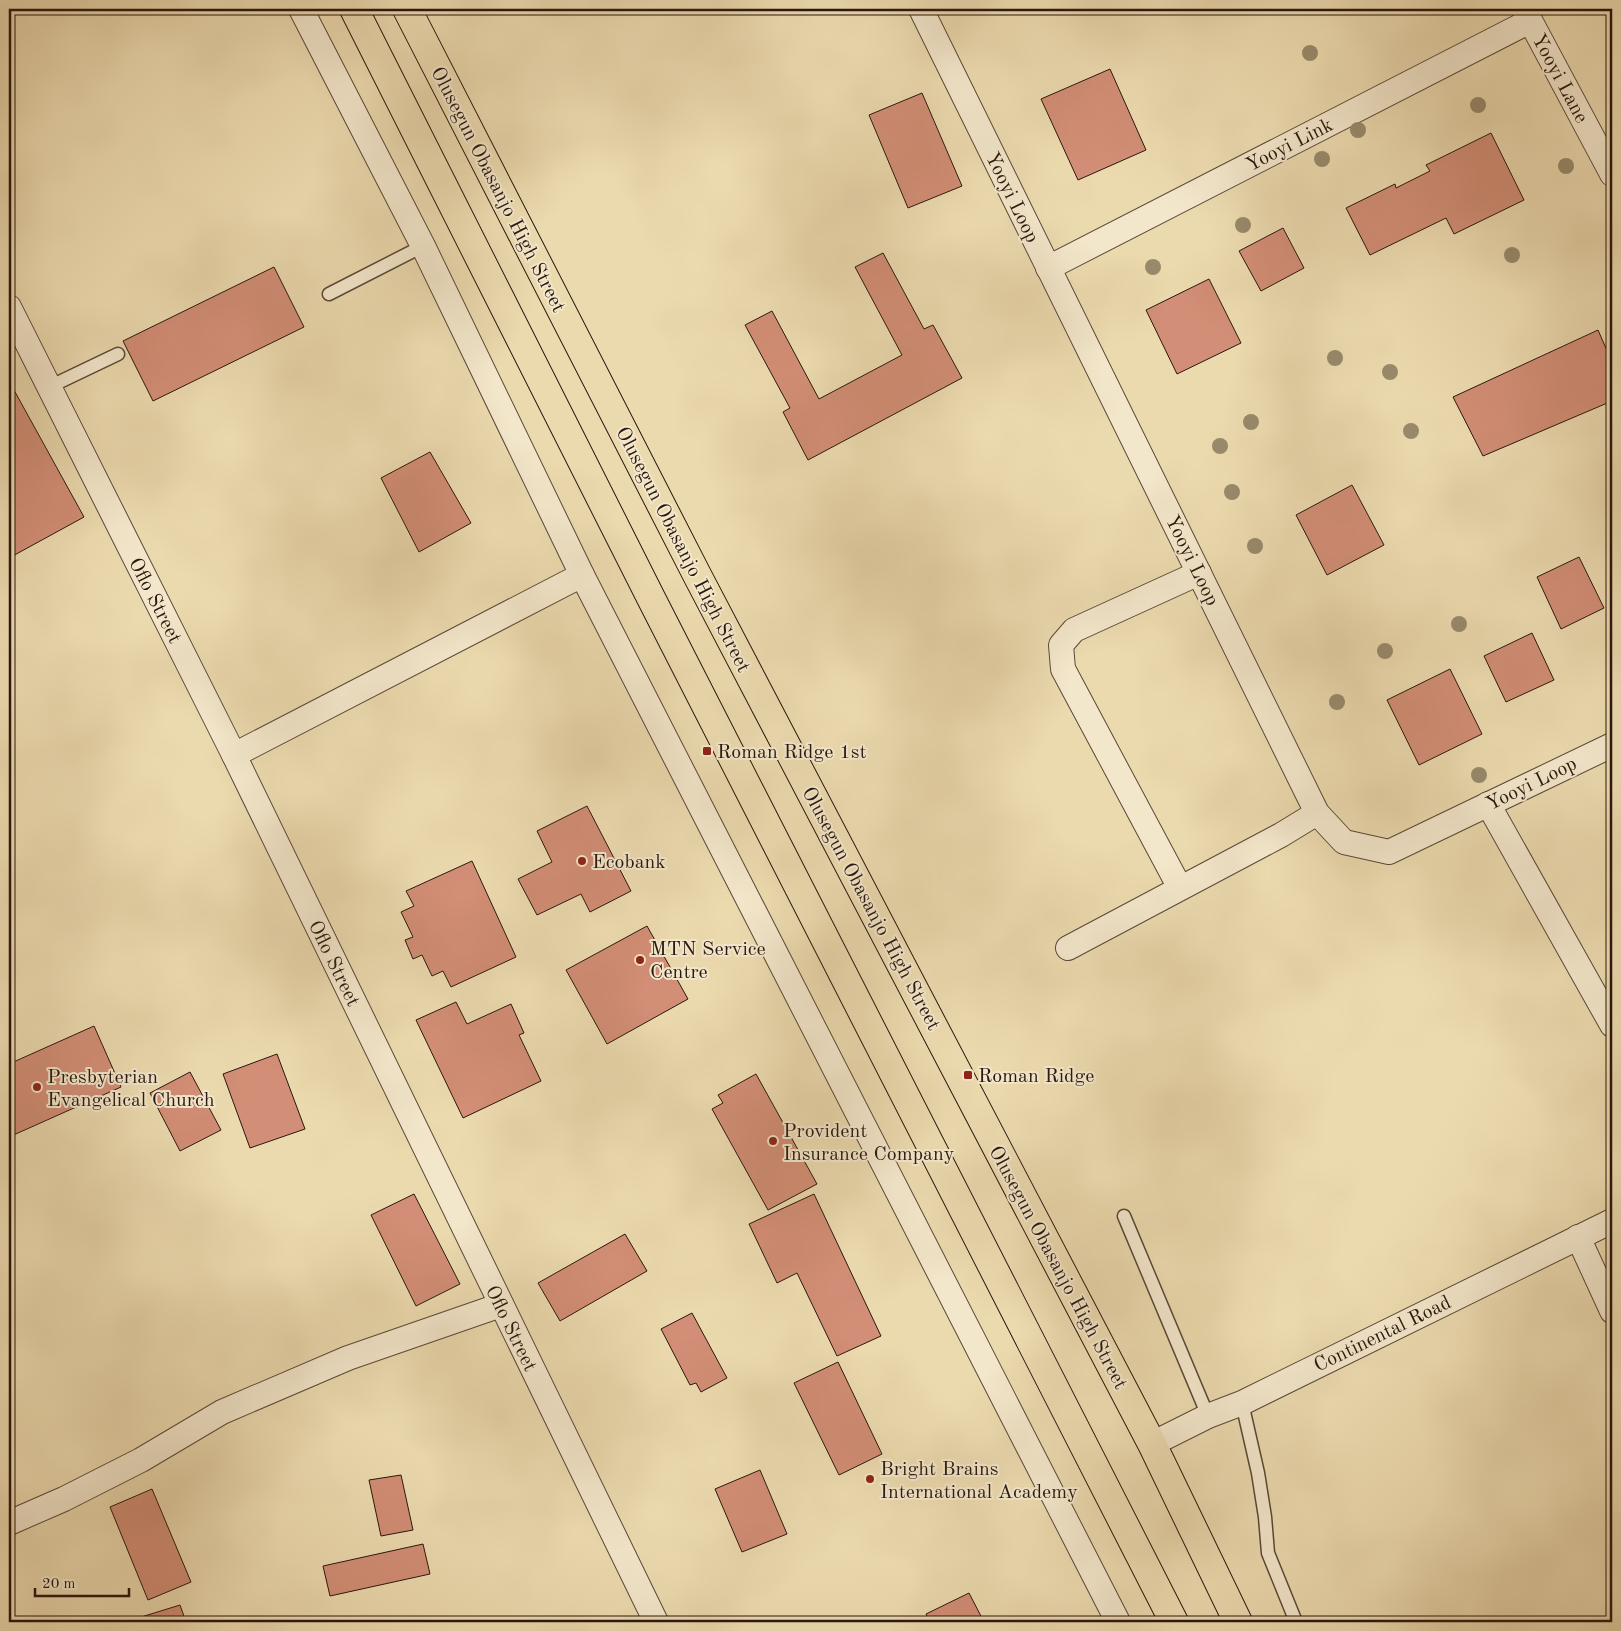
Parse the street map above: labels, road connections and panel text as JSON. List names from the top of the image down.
{
  "streets": {
    "main road": ["Olusegun Obasanjo High Street"],
    "street": [
      "Yooyi Lane",
      "Yooyi Link",
      "Yooyi Loop",
      "Oflo Street",
      "Continental Road"
    ]
  },
  "crossings": [
    ["Yooyi Lane", "Yooyi Link"],
    ["Yooyi Link", "Yooyi Loop"],
    ["Olusegun Obasanjo High Street", "Continental Road"]
  ],
  "places": {
    "transit": ["Roman Ridge 1st", "Roman Ridge"],
    "other": [
      "Ecobank",
      "MTN Service Centre",
      "Presbyterian Evangelical Church",
      "Provident Insurance Company",
      "Bright Brains International Academy"
    ]
  },
  "scale_bar": "20 m"
}
